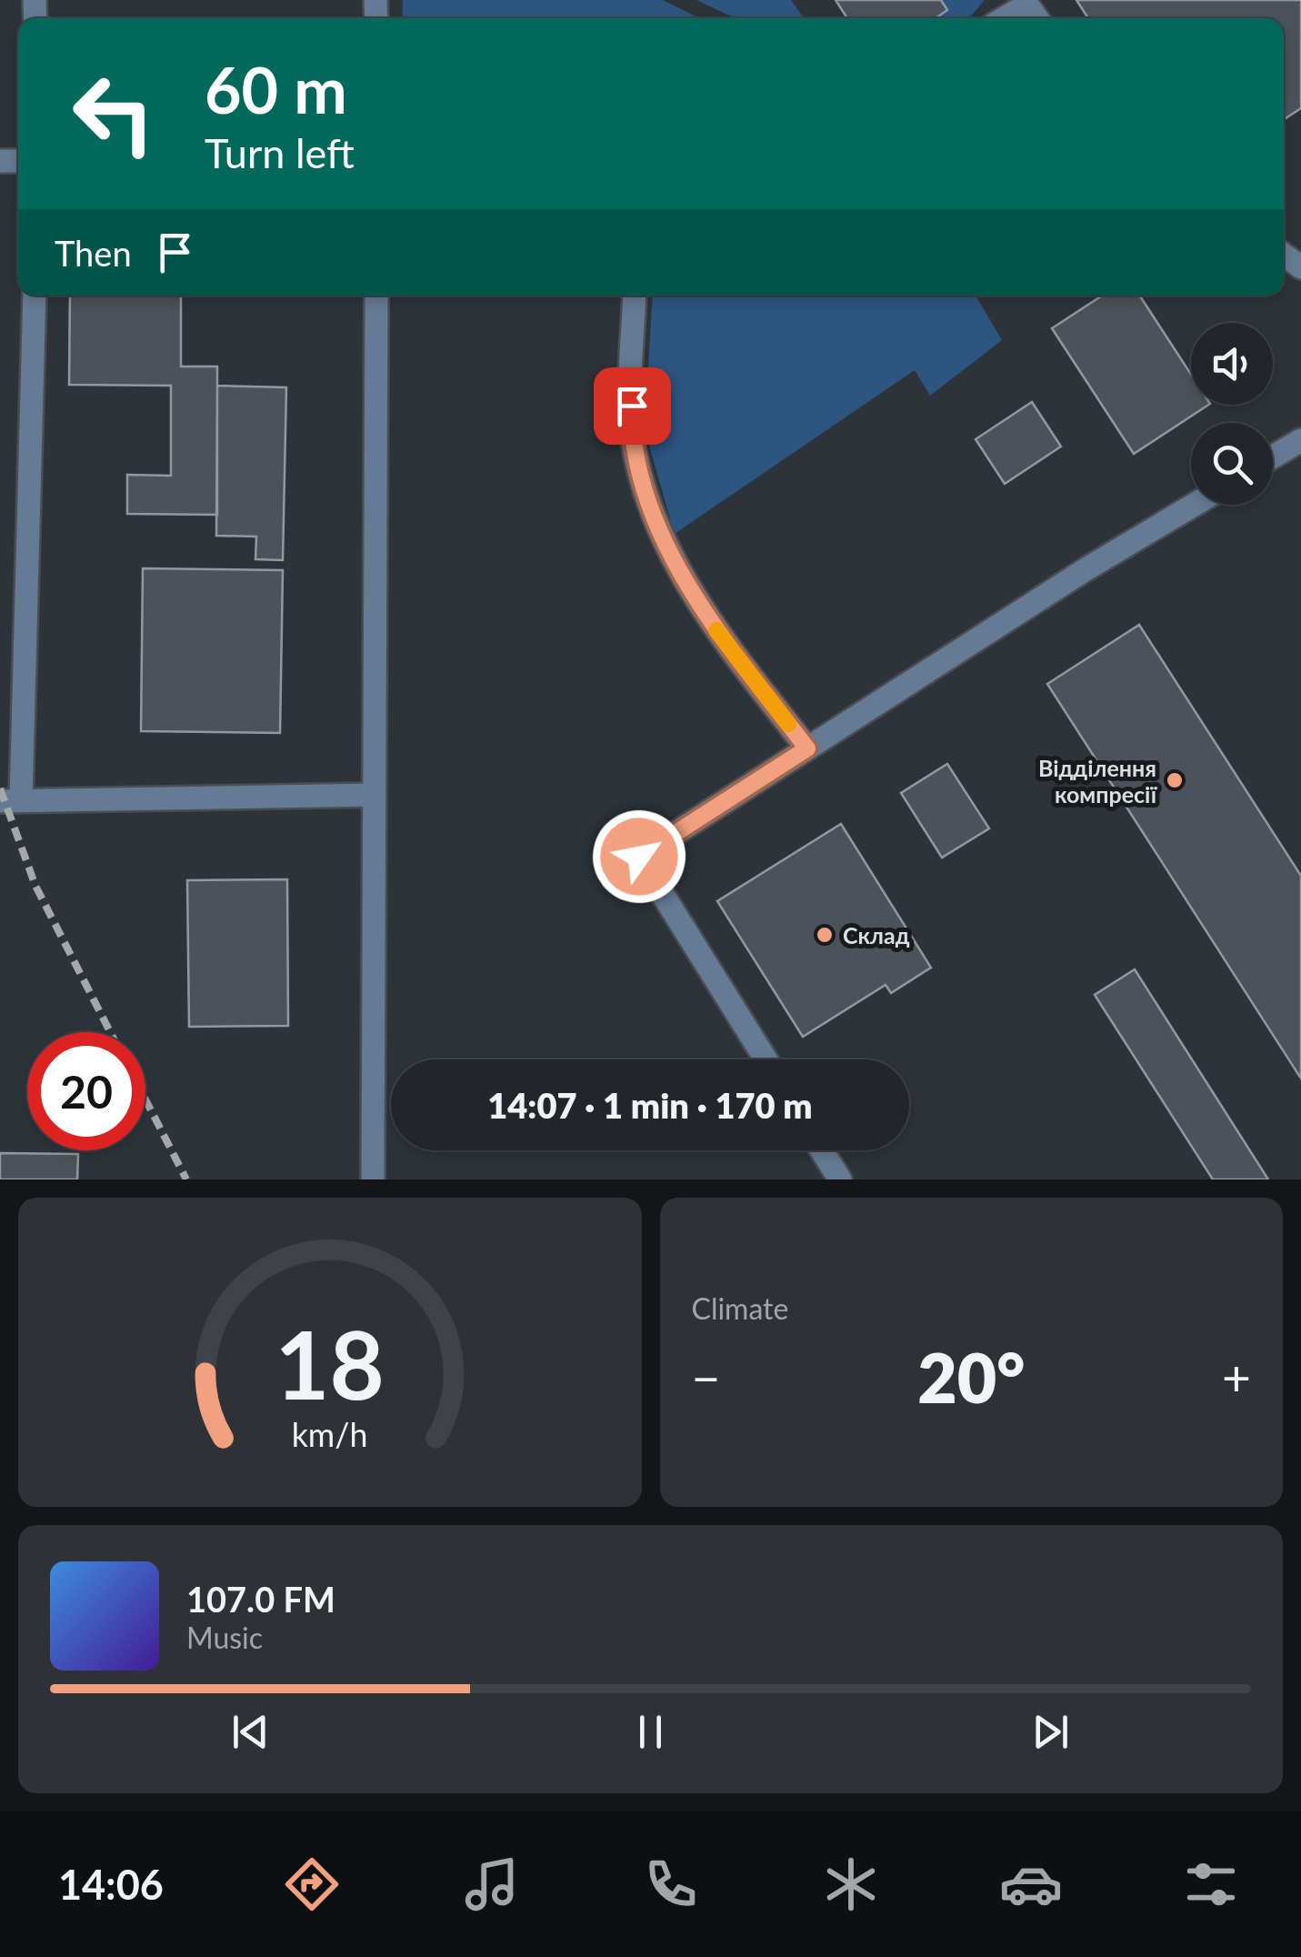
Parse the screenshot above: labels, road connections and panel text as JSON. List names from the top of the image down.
{
  "places": ["Відділення компресії", "Склад"],
  "page": {
    "turn": ["60 m", "Turn left"],
    "then": "Then",
    "limit": "20",
    "trip": "14:07 · 1 min · 170 m",
    "tile": "Climate",
    "heat": ["−", "20°", "+"],
    "song": ["107.0 FM", "Music"],
    "tabs": "14:06",
    "gauge": ["18", "km/h"]
  }
}
